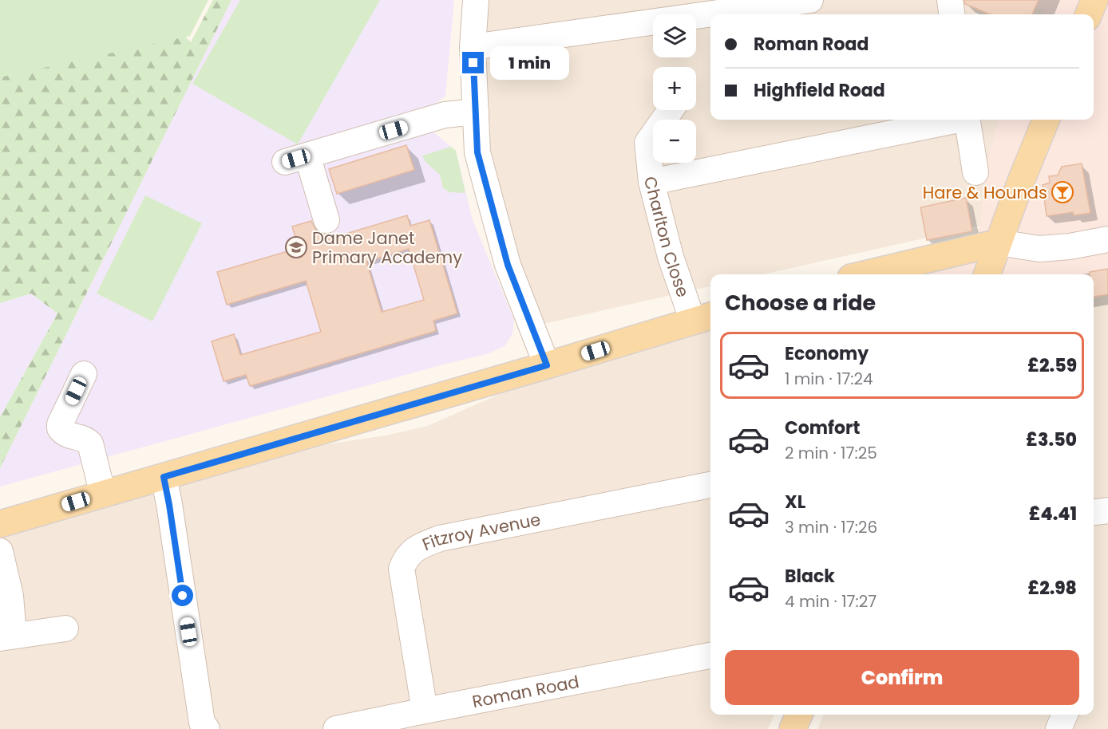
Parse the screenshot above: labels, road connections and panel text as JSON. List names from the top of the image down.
{
  "streets": {
    "street": ["Charlton Close", "Fitzroy Avenue", "Roman Road"]
  },
  "crossings": [
    ["Fitzroy Avenue", "Roman Road"]
  ],
  "places": {
    "bar": ["Hare & Hounds"],
    "school or university": ["Dame Janet Primary Academy"]
  },
  "page": {
    "map_buttons": ["+", "−"],
    "banner": ["Roman Road", "Highfield Road"],
    "bubble": "1 min",
    "heading": "Choose a ride",
    "list": [
      {
        "name": "Economy",
        "note": "1 min · 17:24",
        "value": "£2.59"
      },
      {
        "name": "Comfort",
        "note": "2 min · 17:25",
        "value": "£3.50"
      },
      {
        "name": "XL",
        "note": "3 min · 17:26",
        "value": "£4.41"
      },
      {
        "name": "Black",
        "note": "4 min · 17:27",
        "value": "£2.98"
      }
    ],
    "buttons": "Confirm"
  }
}
